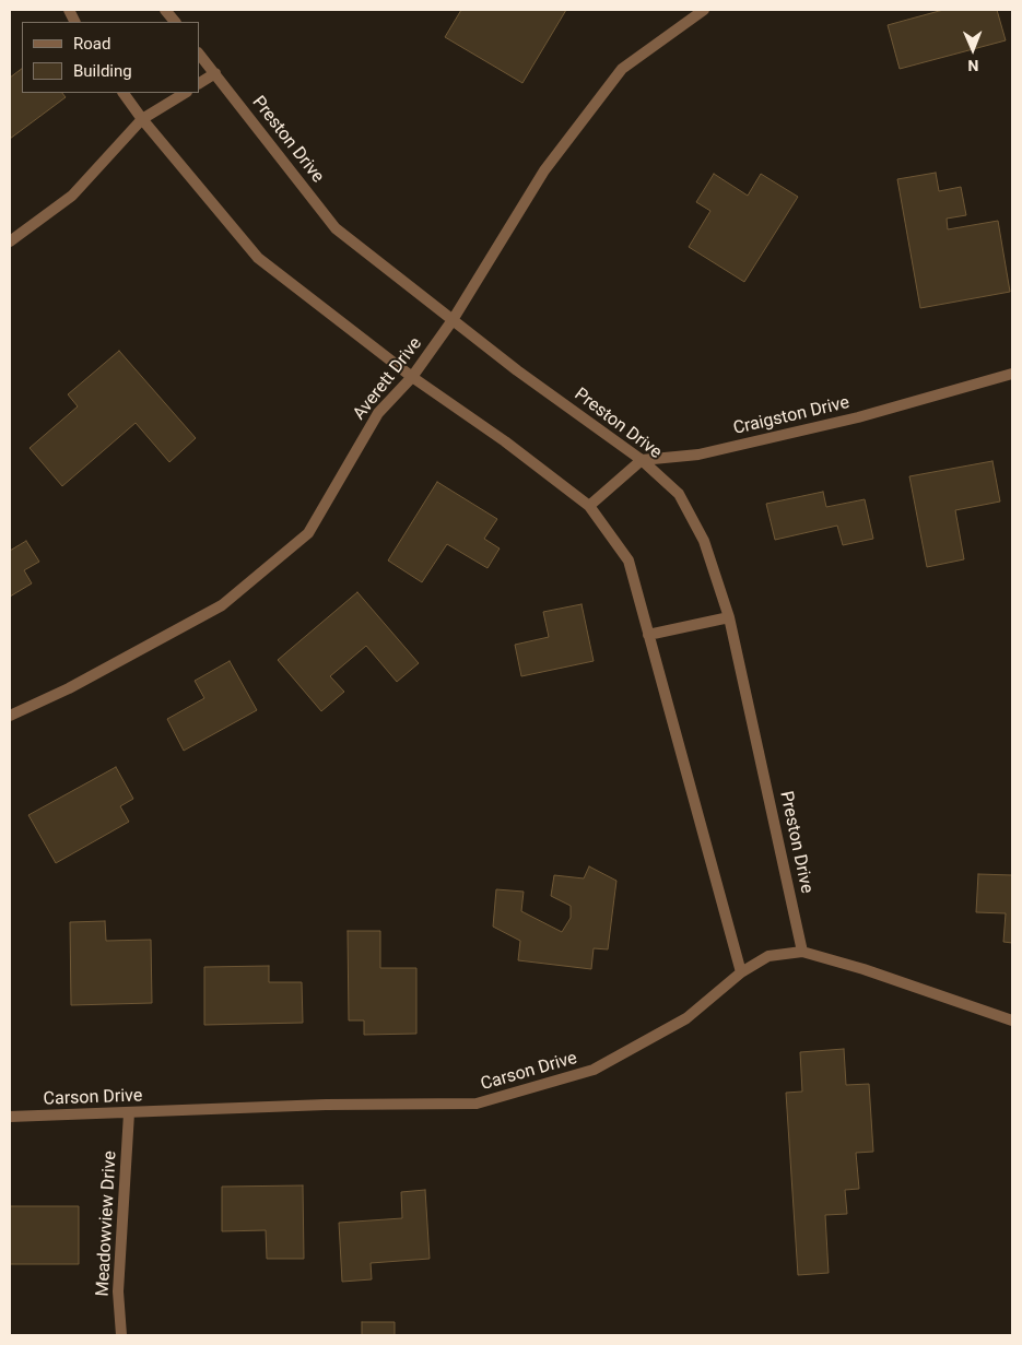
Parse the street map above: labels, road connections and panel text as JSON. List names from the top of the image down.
{
  "streets": {
    "street": [
      "Preston Drive",
      "Averett Drive",
      "Craigston Drive",
      "Carson Drive",
      "Meadowview Drive"
    ]
  },
  "crossings": [
    ["Preston Drive", "Averett Drive"],
    ["Preston Drive", "Craigston Drive"],
    ["Preston Drive", "Carson Drive"],
    ["Carson Drive", "Meadowview Drive"]
  ],
  "legend": ["Road", "Building"],
  "north": "bottom"
}
